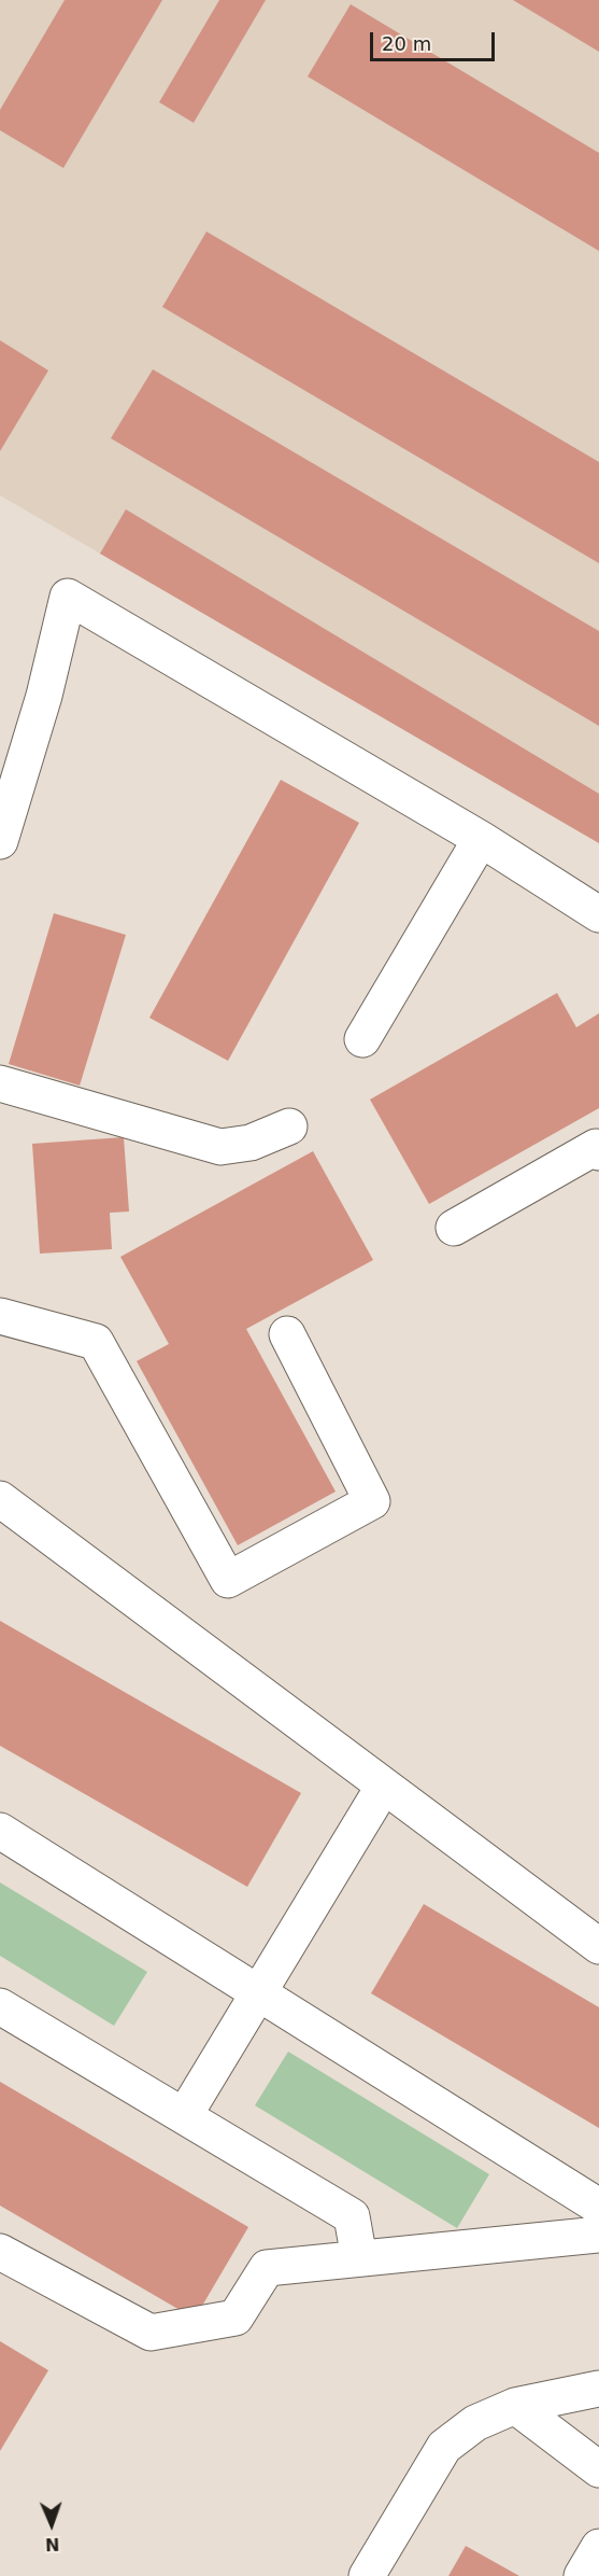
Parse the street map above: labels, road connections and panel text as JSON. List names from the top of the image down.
{
  "scale_bar": "20 m",
  "north": "bottom"
}
